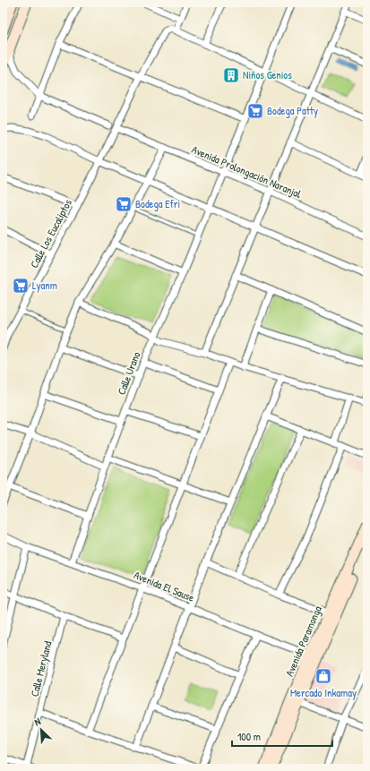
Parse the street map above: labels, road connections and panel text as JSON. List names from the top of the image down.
{
  "streets": {
    "street": [
      "Avenida Prolongación Naranjal",
      "Calle Los Eucaliptos",
      "Calle Urano",
      "Avenida El Sause",
      "Avenida Paramonga",
      "Calle Meryland"
    ]
  },
  "crossings": [
    ["Avenida Prolongación Naranjal", "Calle Los Eucaliptos"],
    ["Avenida Prolongación Naranjal", "Calle Urano"],
    ["Calle Urano", "Avenida El Sause"],
    ["Avenida El Sause", "Avenida Paramonga"]
  ],
  "places": {
    "building": ["Niños Genios"],
    "supermarket": ["Bodega Patty", "Bodega Efri", "Lyanm"],
    "shop": ["Mercado Inkamay"]
  },
  "scale_bar": "100 m",
  "north": "top left"
}
